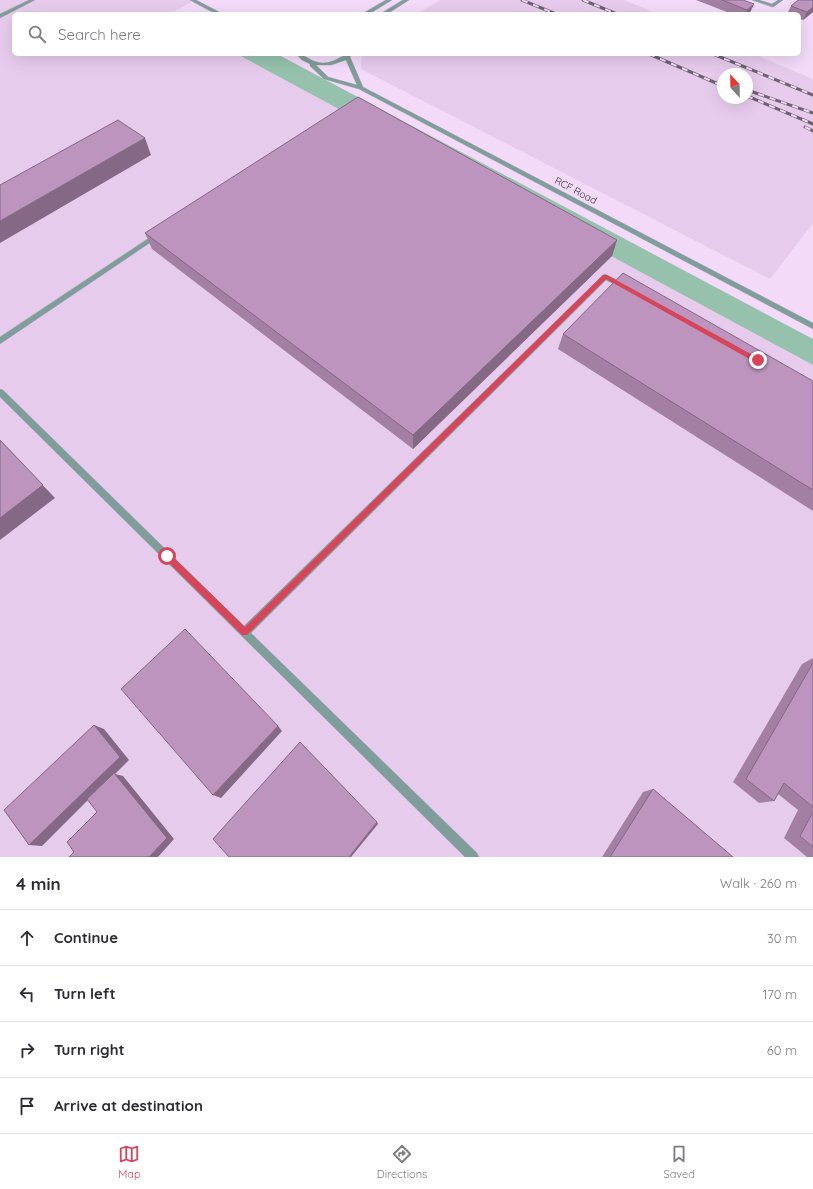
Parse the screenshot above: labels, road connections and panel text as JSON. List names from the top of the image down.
{
  "streets": {
    "street": ["RCF Road"]
  },
  "north": "top",
  "page": {
    "search": "Search here",
    "heading": ["4 min", "Walk · 260 m"],
    "list": [
      ["Continue", "30 m"],
      ["Turn left", "170 m"],
      ["Turn right", "60 m"],
      "Arrive at destination"
    ],
    "nav": ["Map", "Directions", "Saved"]
  }
}
